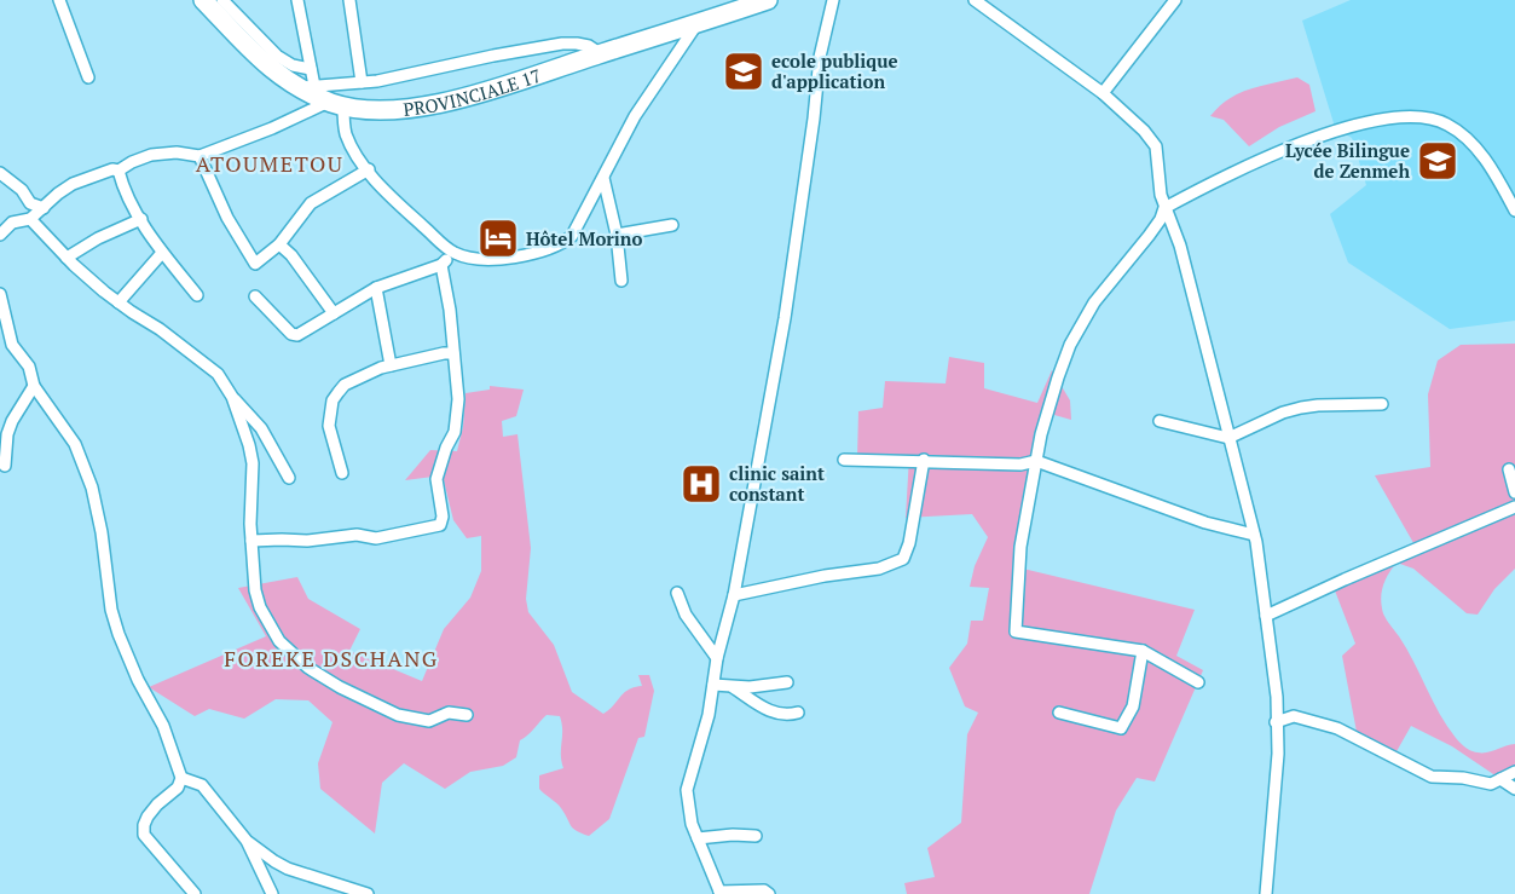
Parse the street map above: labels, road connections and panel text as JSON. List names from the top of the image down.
{
  "streets": {
    "main road": ["PROVINCIALE 17"]
  },
  "districts": ["ATOUMETOU", "FOREKE DSCHANG"],
  "places": {
    "school or university": ["ecole publique d'application", "Lycée Bilingue de Zenmeh"],
    "hotel": ["Hôtel Morino"],
    "hospital": ["clinic saint constant"]
  }
}
